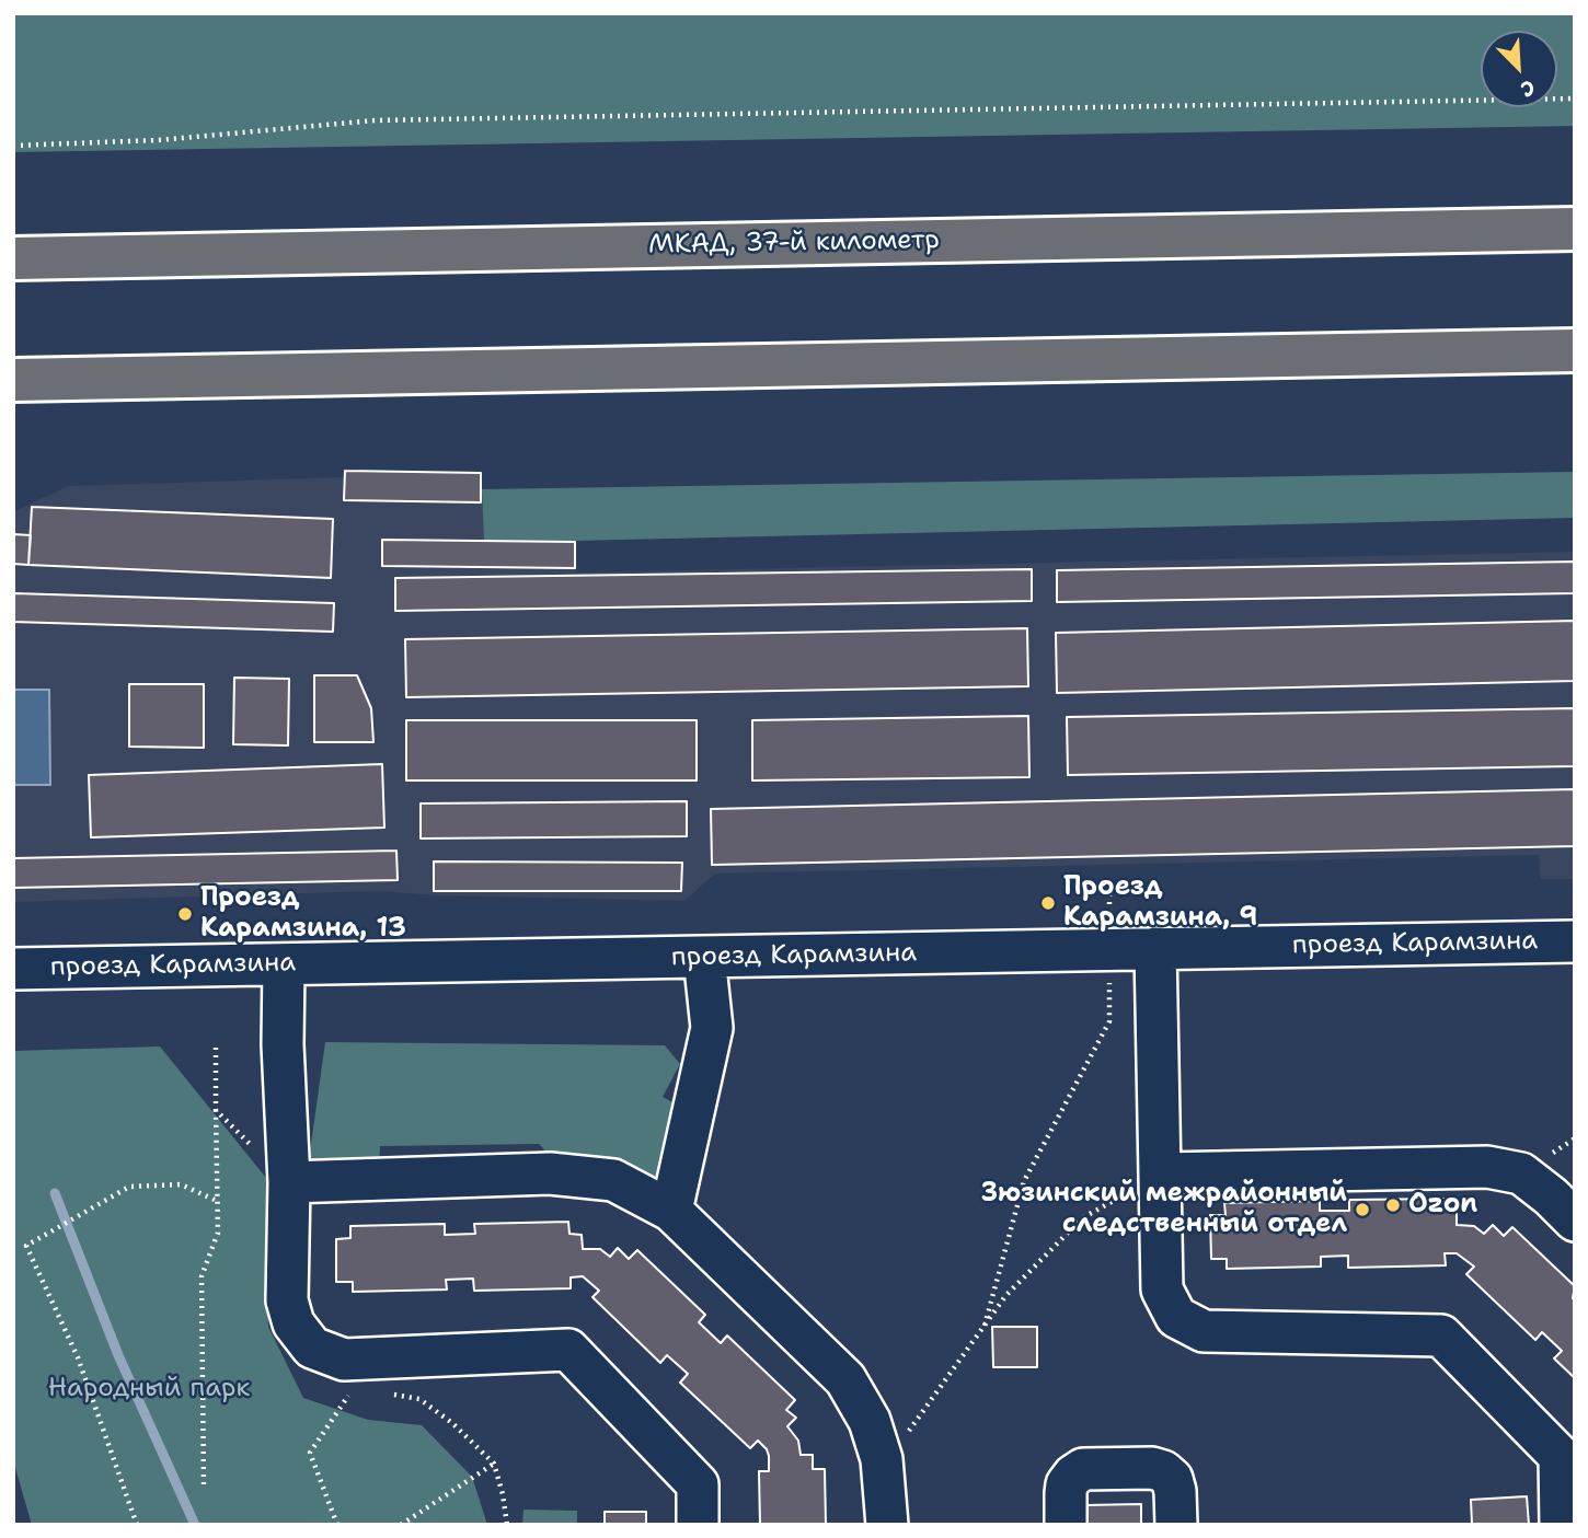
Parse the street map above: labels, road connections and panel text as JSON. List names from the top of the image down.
{
  "streets": {
    "highway": ["МКАД, 37-й километр"],
    "street": ["проезд Карамзина"]
  },
  "parks": ["Народный парк"],
  "places": [
    "Проезд Карамзина, 9",
    "Проезд Карамзина, 13",
    "Ozon",
    "Зюзинский межрайонный следственный отдел"
  ],
  "north": "bottom right"
}
